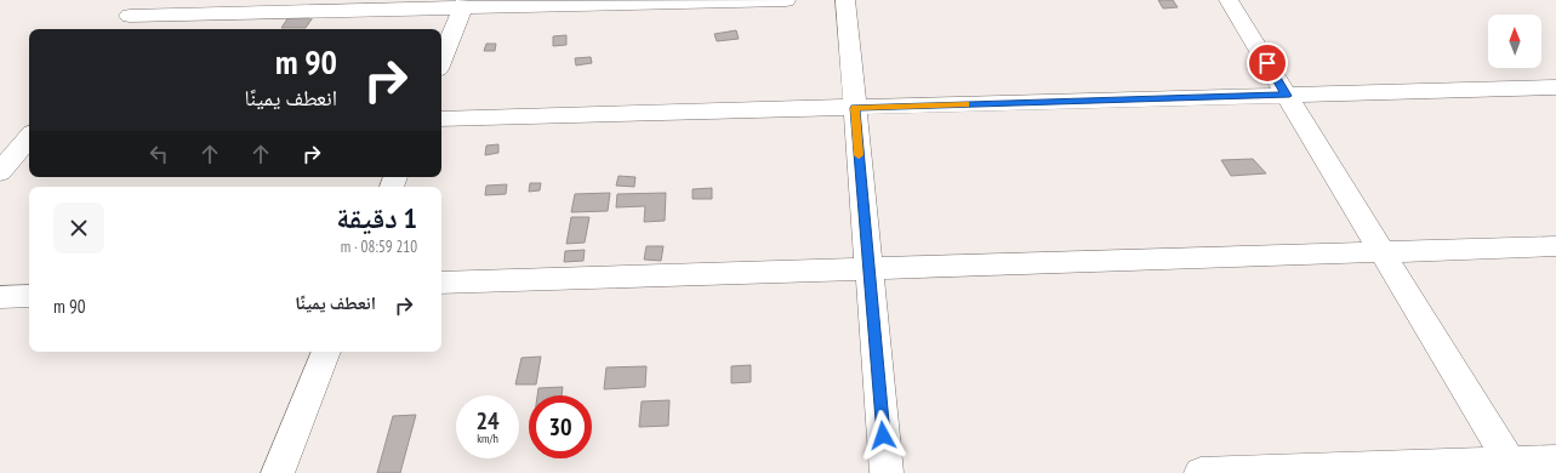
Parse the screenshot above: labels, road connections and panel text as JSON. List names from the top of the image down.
{
  "north": "top",
  "page": {
    "turn": ["90 m", "انعطف يمينًا"],
    "heading": ["1 دقيقة", "210 m · 08:59"],
    "list": [
      {
        "name": "انعطف يمينًا",
        "value": "90 m"
      }
    ],
    "speed": "24 km/h",
    "limit": "30"
  }
}
